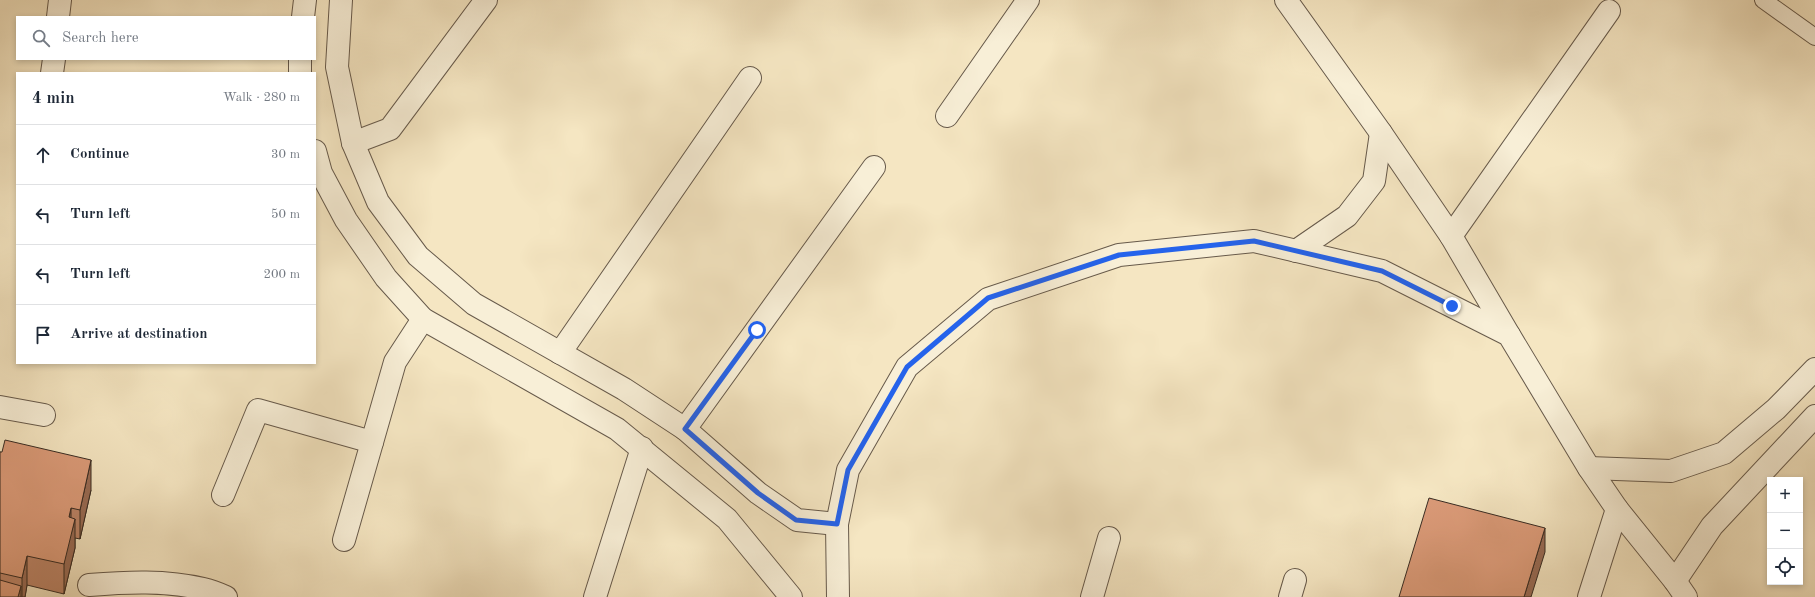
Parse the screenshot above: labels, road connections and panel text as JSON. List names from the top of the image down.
{
  "page": {
    "search": "Search here",
    "heading": ["4 min", "Walk · 280 m"],
    "list": [
      ["Continue", "30 m"],
      ["Turn left", "50 m"],
      ["Turn left", "200 m"],
      "Arrive at destination"
    ],
    "map_buttons": ["+", "−"]
  }
}
